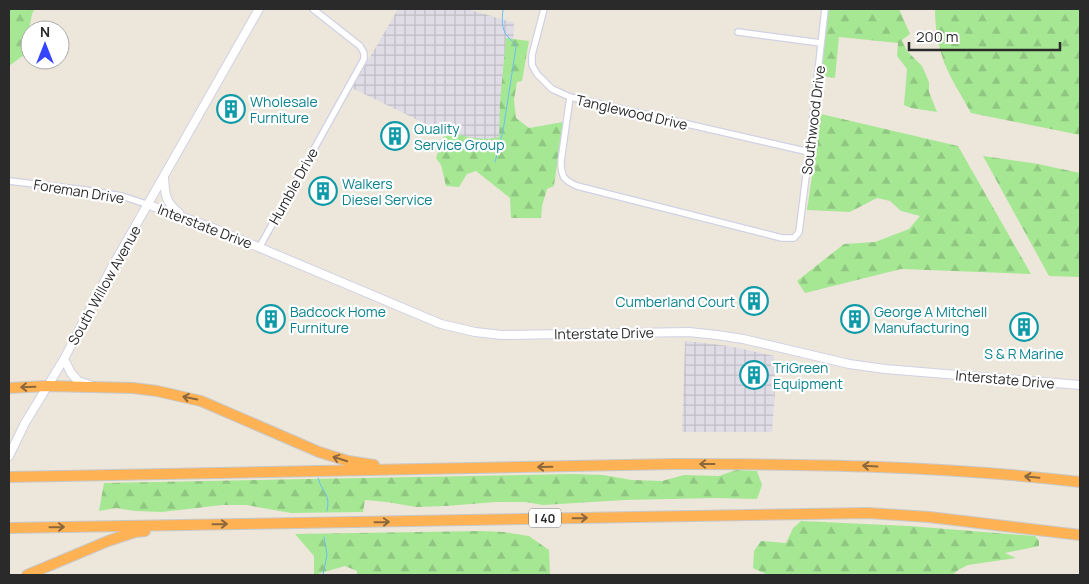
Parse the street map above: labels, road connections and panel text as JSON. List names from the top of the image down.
{
  "streets": {
    "highway": ["I 40"],
    "main road": ["Interstate Drive", "South Willow Avenue"],
    "street": [
      "Tanglewood Drive",
      "Southwood Drive",
      "Humble Drive",
      "Foreman Drive"
    ]
  },
  "crossings": [
    ["Tanglewood Drive", "Southwood Drive"],
    ["Humble Drive", "Interstate Drive"],
    ["Foreman Drive", "Interstate Drive"],
    ["Foreman Drive", "South Willow Avenue"],
    ["Interstate Drive", "South Willow Avenue"]
  ],
  "places": {
    "building": [
      "Wholesale Furniture",
      "Quality Service Group",
      "Walkers Diesel Service",
      "Cumberland Court",
      "Badcock Home Furniture",
      "George A Mitchell Manufacturing",
      "S & R Marine",
      "TriGreen Equipment"
    ]
  },
  "scale_bar": "200 m",
  "north": "top"
}
